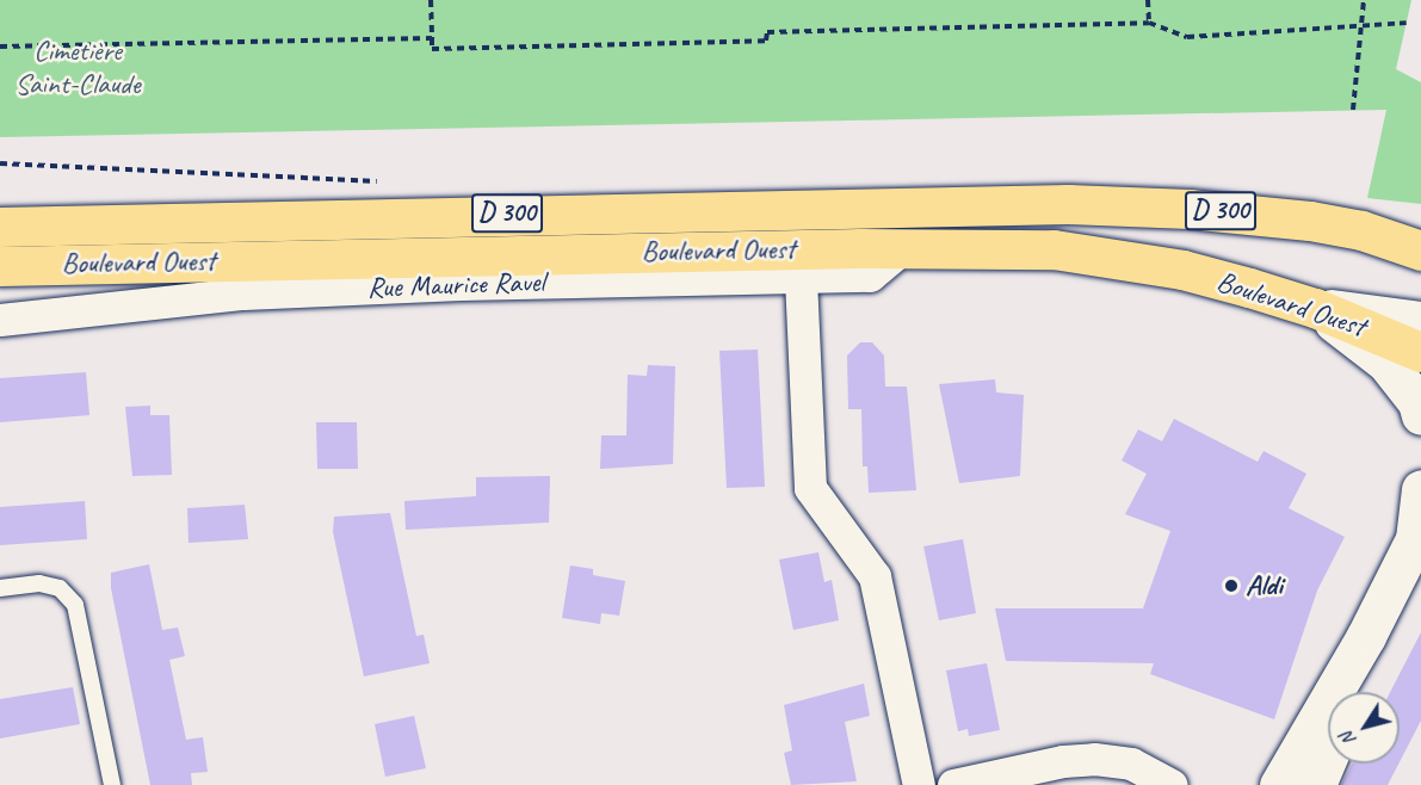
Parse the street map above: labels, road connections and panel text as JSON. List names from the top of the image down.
{
  "streets": {
    "main road": ["D 300", "Boulevard Ouest"],
    "street": ["Rue Maurice Ravel"]
  },
  "crossings": [
    ["Boulevard Ouest", "Rue Maurice Ravel"]
  ],
  "parks": ["Cimetière Saint-Claude"],
  "places": ["Aldi"],
  "north": "bottom left"
}
